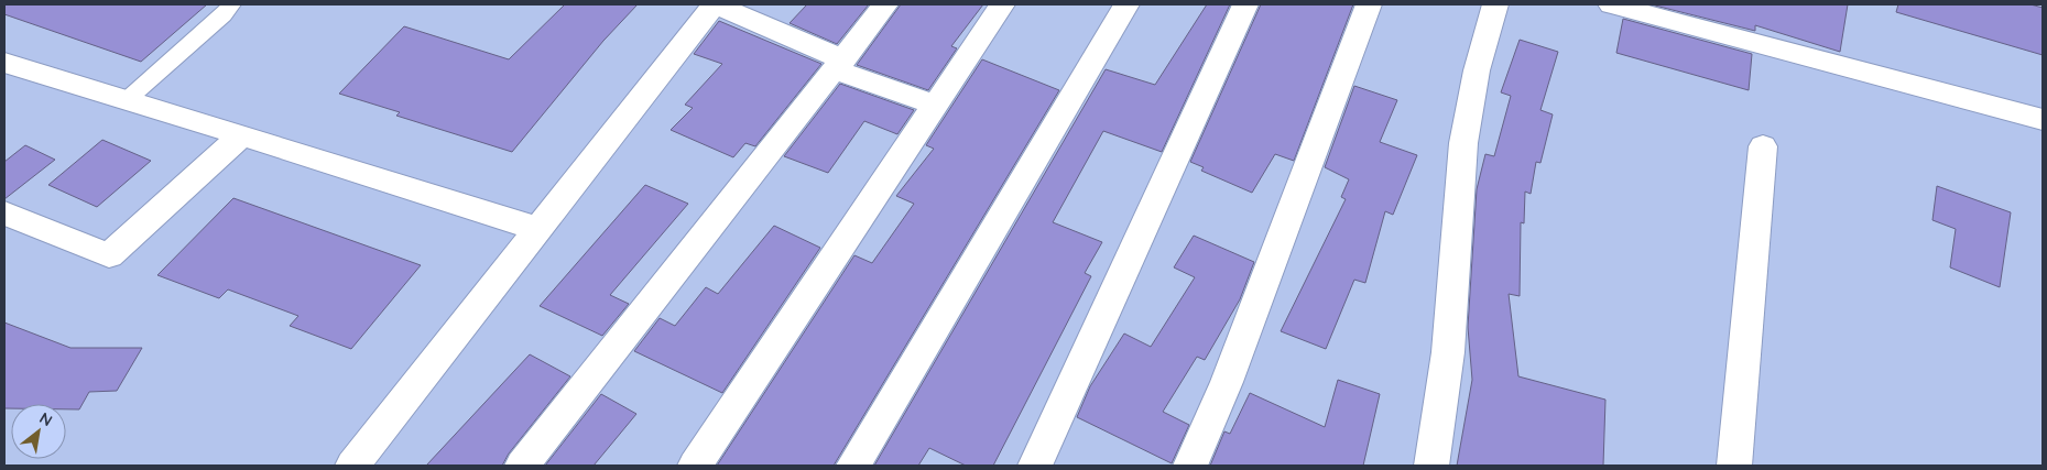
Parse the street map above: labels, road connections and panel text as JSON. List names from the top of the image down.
{
  "north": "top right"
}
